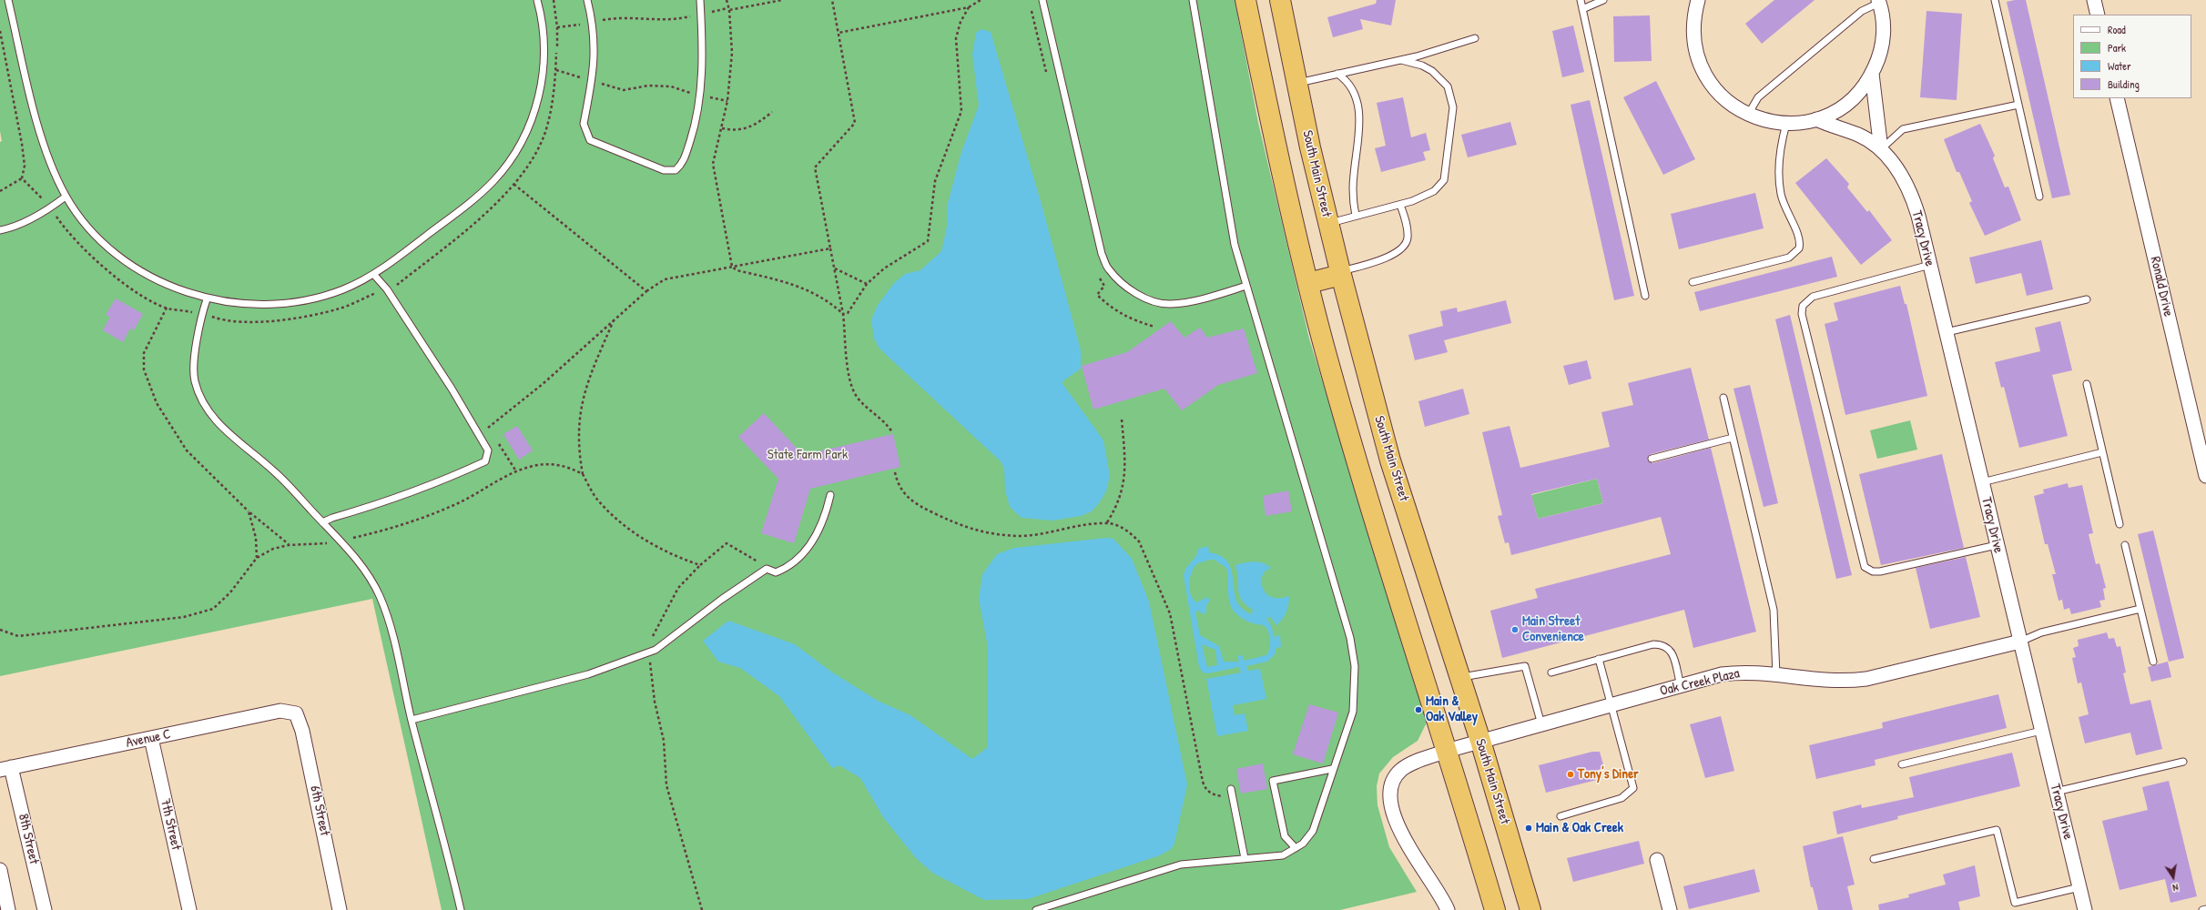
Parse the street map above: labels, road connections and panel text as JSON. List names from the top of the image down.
{
  "streets": {
    "highway": ["South Main Street"],
    "street": [
      "Tracy Drive",
      "Ronald Drive",
      "Oak Creek Plaza",
      "Avenue C",
      "6th Street",
      "7th Street",
      "8th Street"
    ]
  },
  "crossings": [
    ["South Main Street", "Oak Creek Plaza"],
    ["Tracy Drive", "Oak Creek Plaza"],
    ["Avenue C", "6th Street"],
    ["Avenue C", "7th Street"],
    ["Avenue C", "8th Street"]
  ],
  "parks": ["State Farm Park"],
  "places": [
    "Main Street Convenience",
    "Main & Oak Valley",
    "Tony's Diner",
    "Main & Oak Creek"
  ],
  "legend": [
    "Road",
    "Park",
    "Water",
    "Building"
  ],
  "north": "bottom"
}
